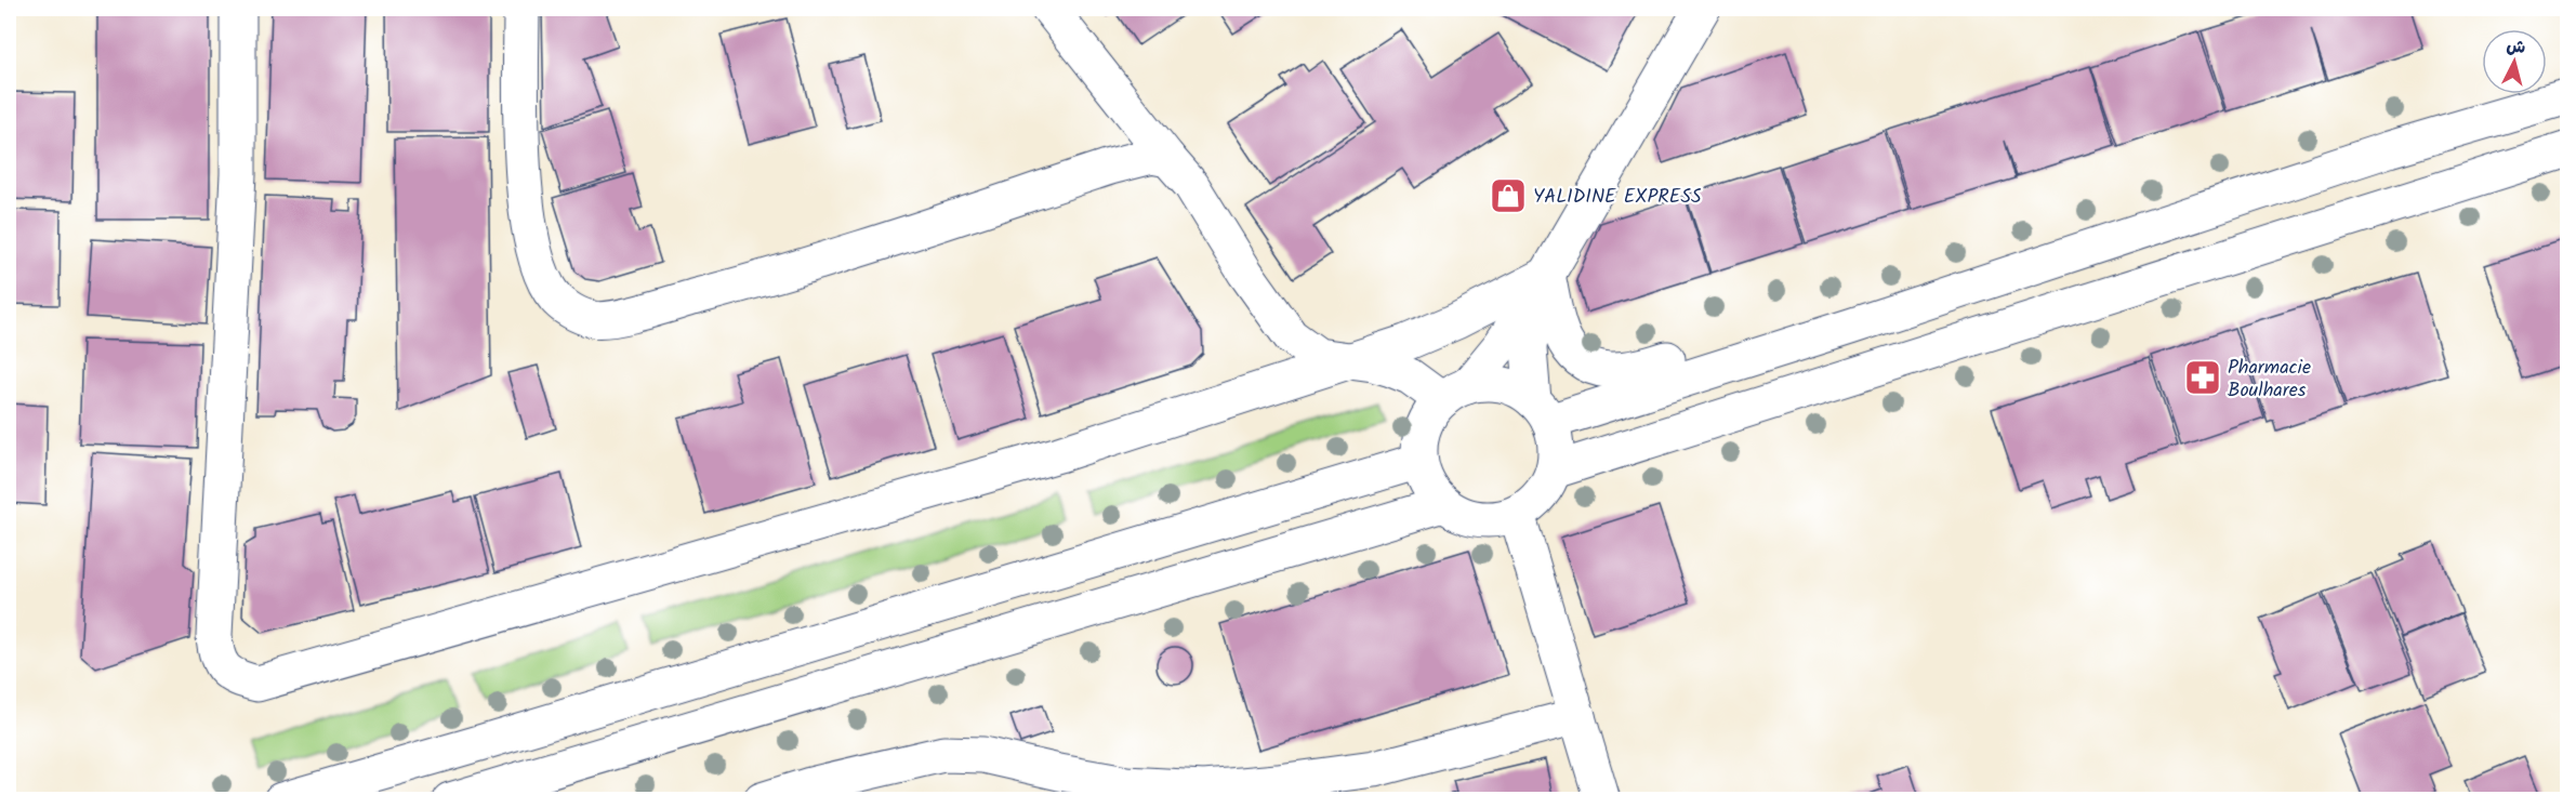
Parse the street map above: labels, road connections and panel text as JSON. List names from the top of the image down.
{
  "places": {
    "shop": ["YALIDINE EXPRESS"],
    "pharmacy": ["Pharmacie Boulhares"]
  },
  "north": "top"
}
